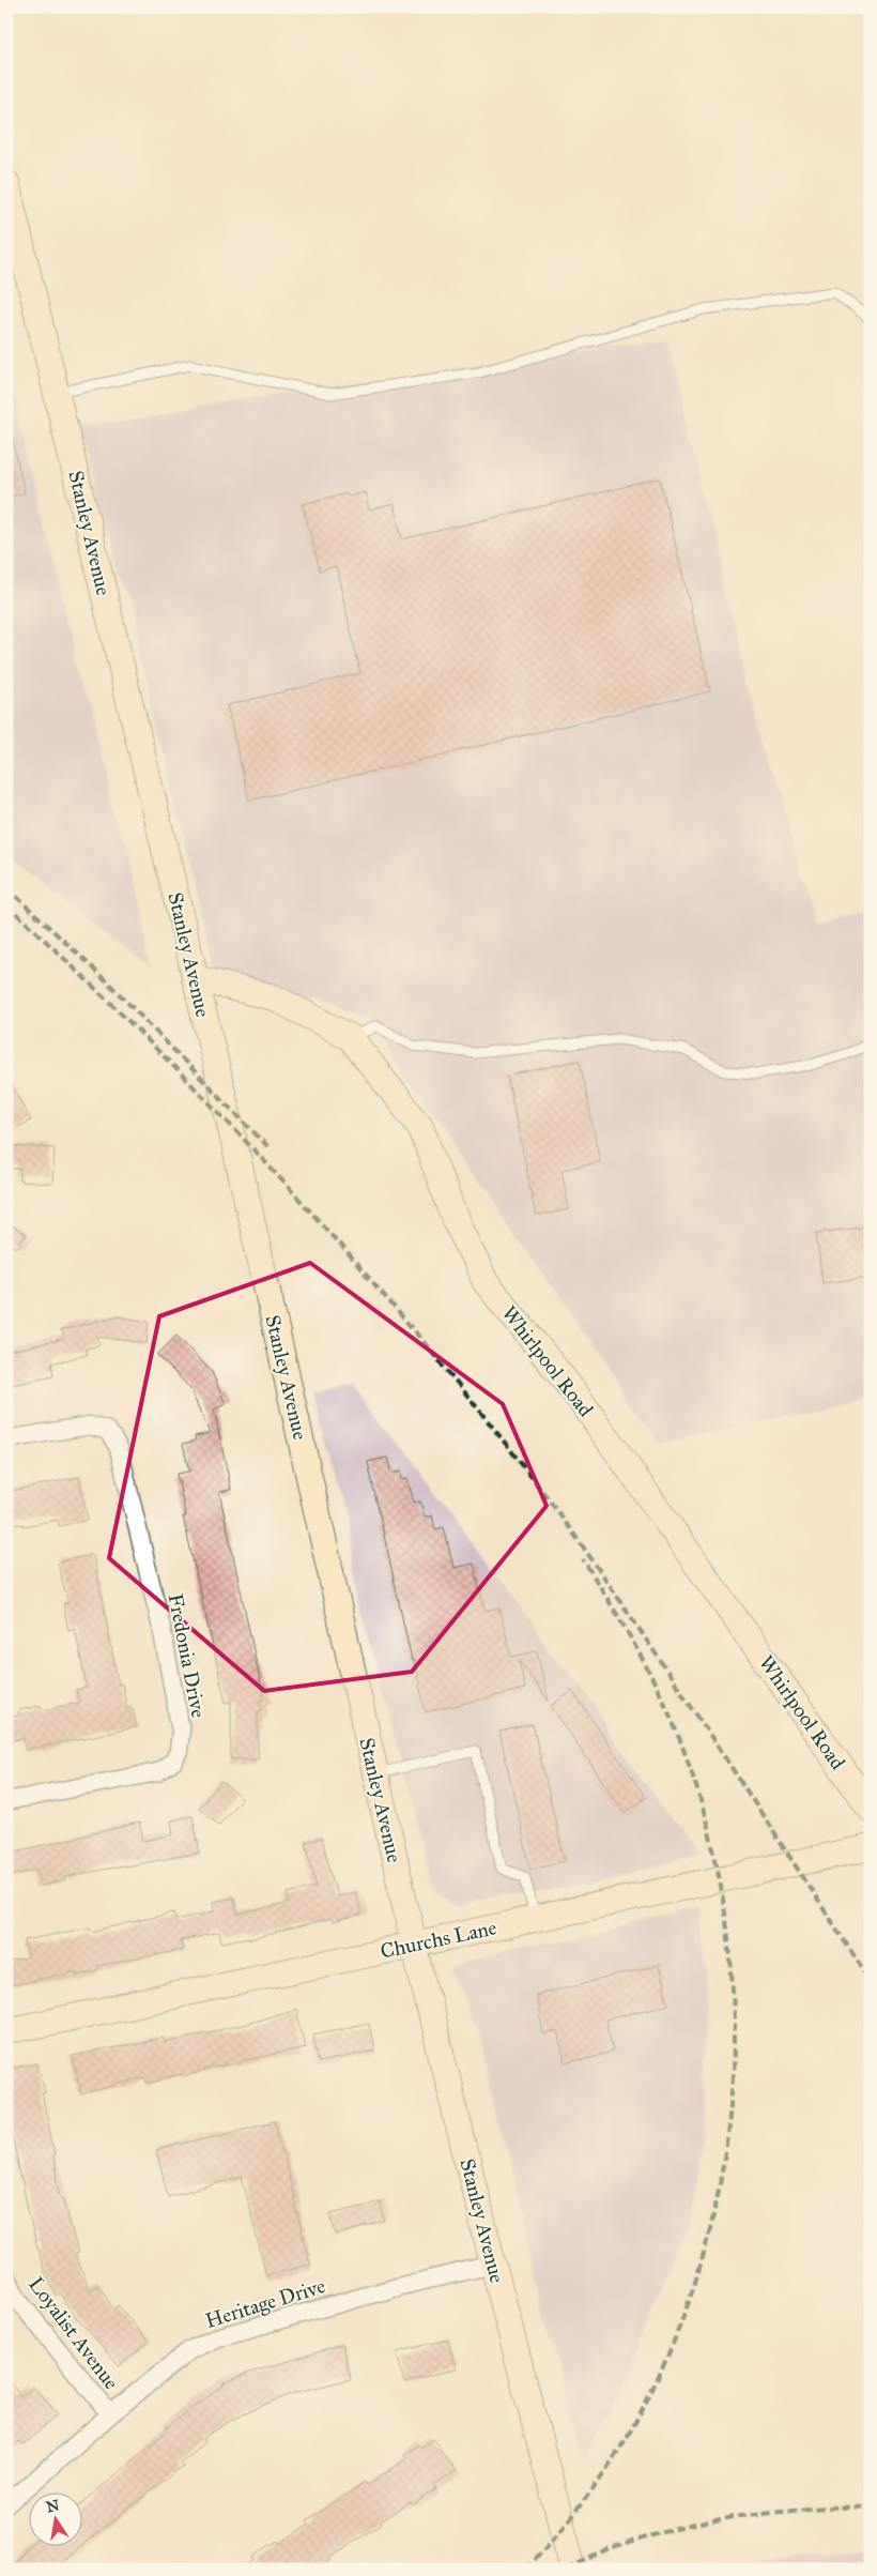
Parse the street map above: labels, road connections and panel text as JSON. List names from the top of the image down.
{
  "streets": {
    "main road": ["Stanley Avenue", "Whirlpool Road", "Churchs Lane"],
    "street": ["Fredonia Drive", "Heritage Drive", "Loyalist Avenue"]
  },
  "crossings": [
    ["Stanley Avenue", "Whirlpool Road"],
    ["Stanley Avenue", "Churchs Lane"],
    ["Stanley Avenue", "Heritage Drive"],
    ["Heritage Drive", "Loyalist Avenue"]
  ],
  "north": "top"
}
